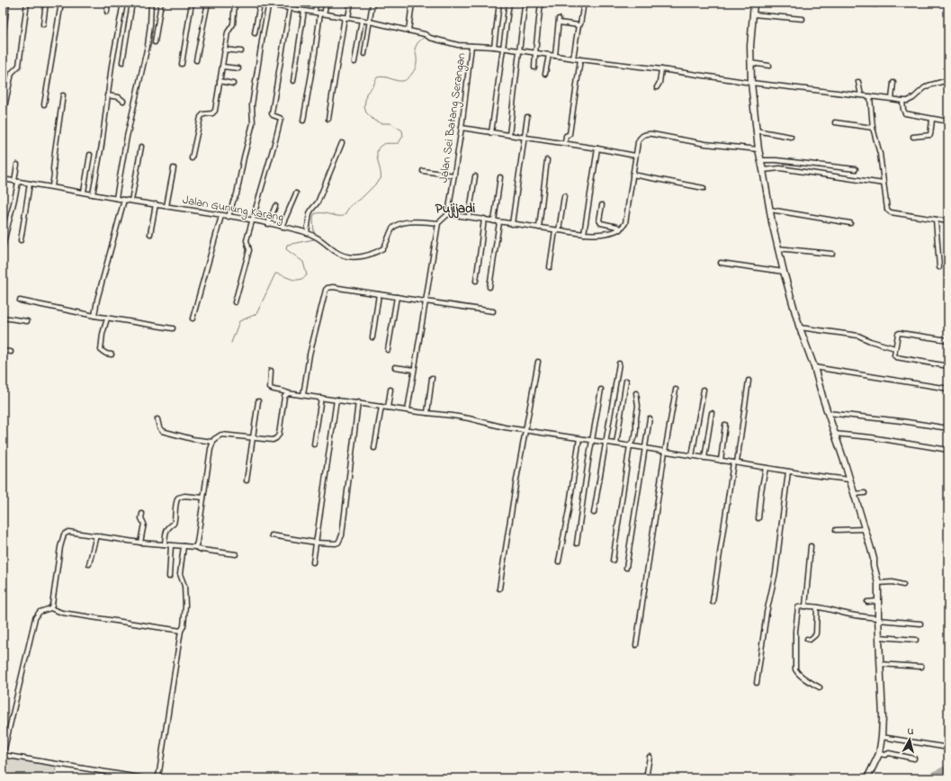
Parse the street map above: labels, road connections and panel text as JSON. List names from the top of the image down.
{
  "streets": {
    "street": ["Jalan Sei Batang Serangan", "Jalan Gunung Karang"]
  },
  "districts": ["Pujijadi"],
  "north": "top"
}
